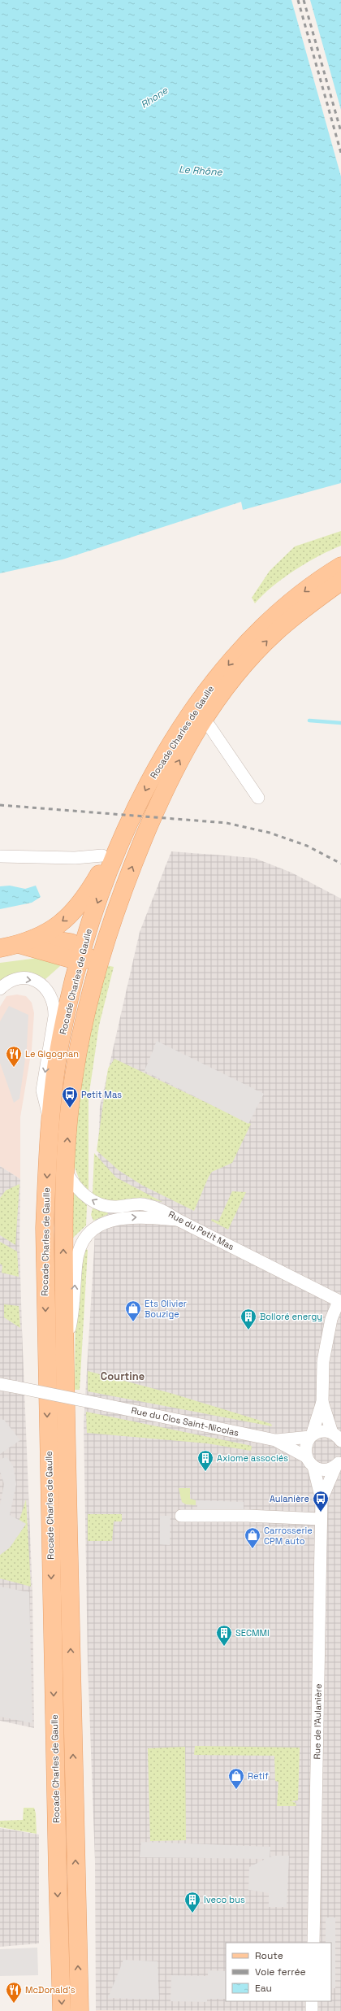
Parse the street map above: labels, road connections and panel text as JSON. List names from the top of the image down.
{
  "streets": {
    "main road": ["Rocade Charles de Gaulle"],
    "street": ["Rue du Petit Mas", "Rue du Clos Saint-Nicolas", "Rue de l'Aulanière"]
  },
  "crossings": [
    ["Rocade Charles de Gaulle", "Rue du Petit Mas"]
  ],
  "one_way": ["Rue du Petit Mas"],
  "districts": ["Courtine"],
  "water": ["Rhone", "Le Rhône"],
  "places": {
    "restaurant": ["Le Gigognan", "McDonald's"],
    "bus stop": ["Petit Mas", "Aulanière"],
    "shop": ["Ets Olivier Bouzige", "Carrosserie CPM auto", "Retif"],
    "building": [
      "Bolloré energy",
      "Axiome associés",
      "SECMMI",
      "Iveco bus"
    ]
  },
  "legend": ["Route", "Voie ferrée", "Eau"]
}
